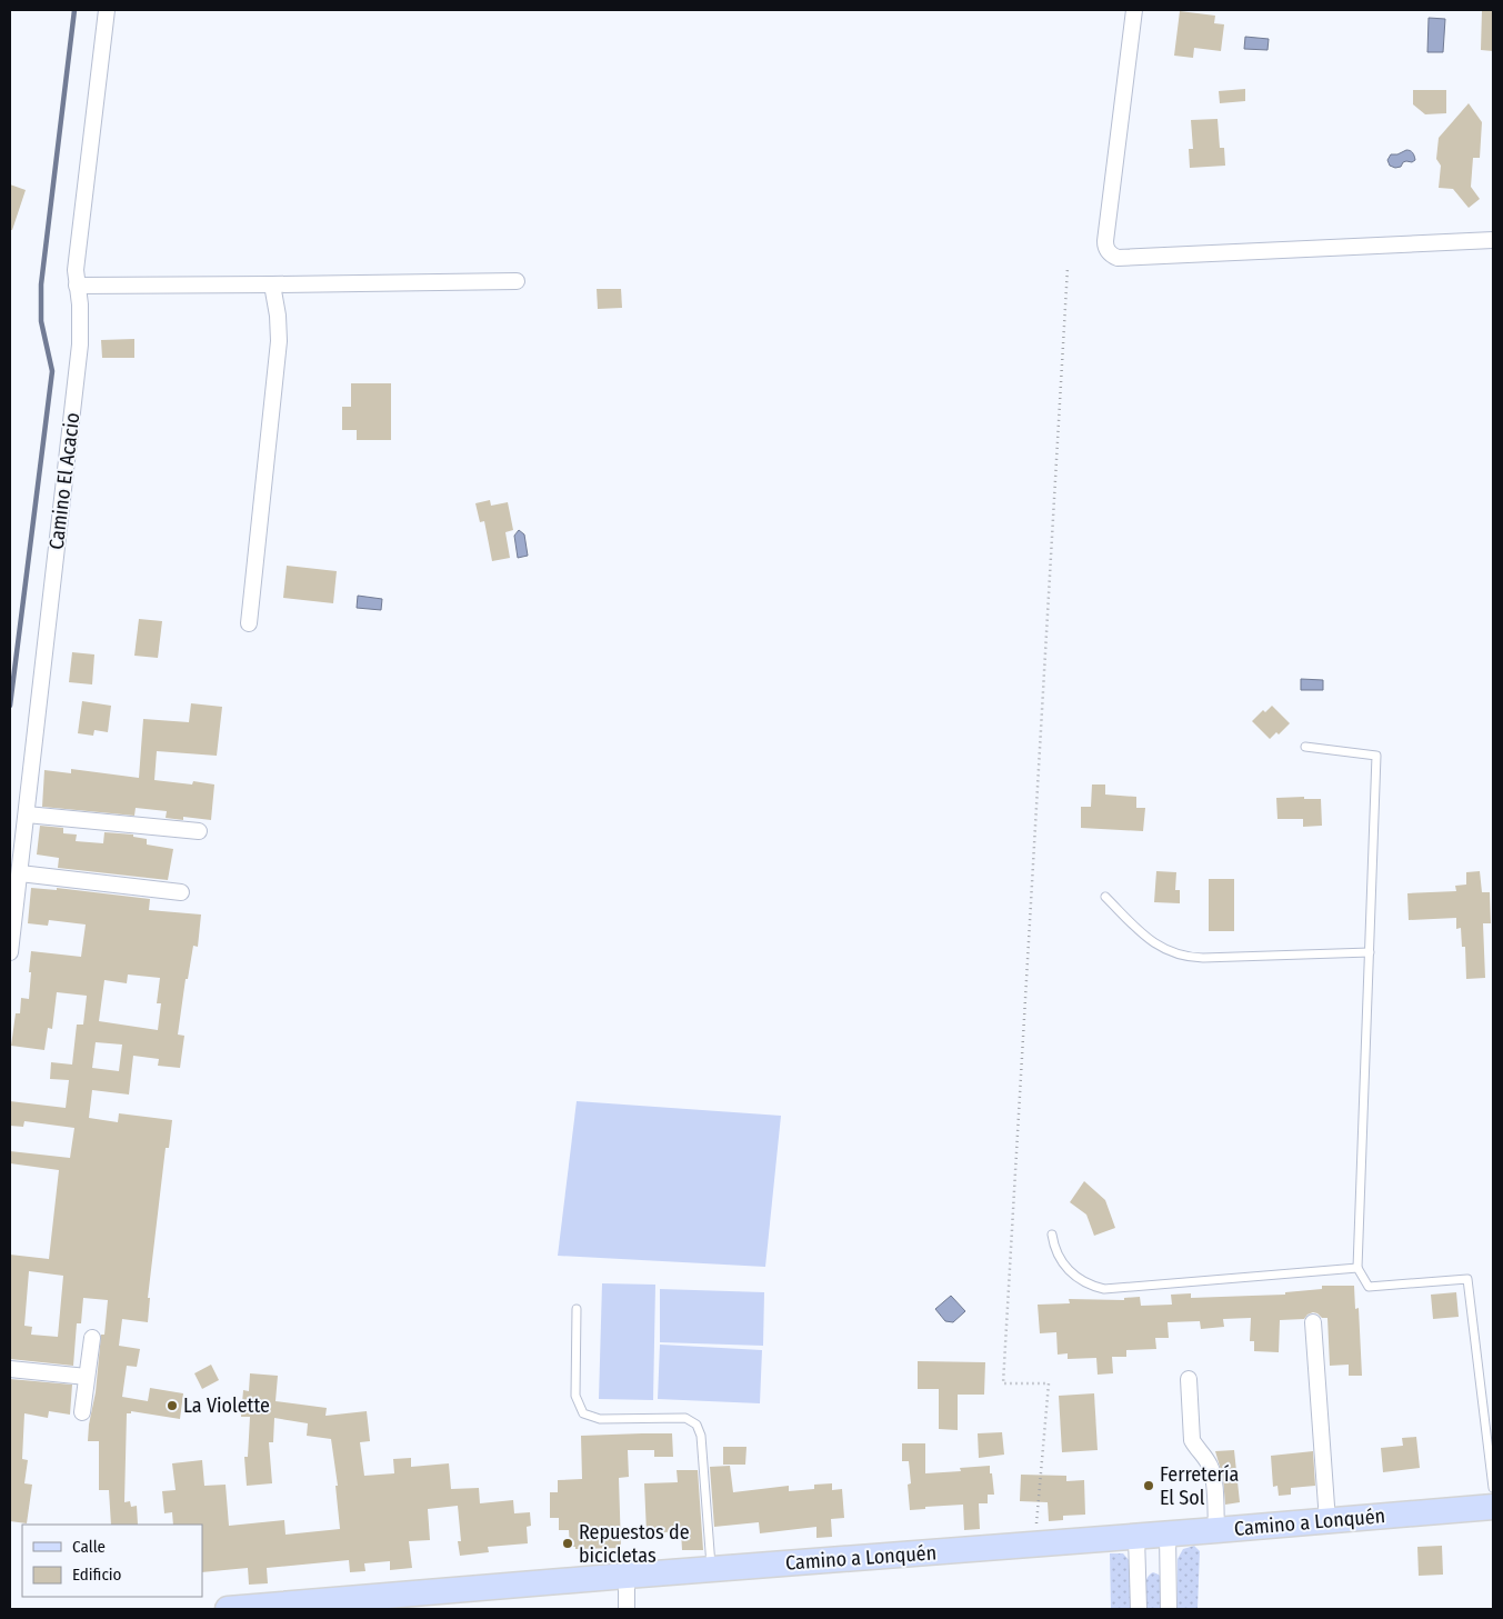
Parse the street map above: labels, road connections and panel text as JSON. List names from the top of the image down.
{
  "streets": {
    "main road": ["Camino a Lonquén"],
    "street": ["Camino El Acacio"]
  },
  "places": ["La Violette", "Ferretería El Sol", "Repuestos de bicicletas"],
  "legend": ["Calle", "Edificio"]
}
